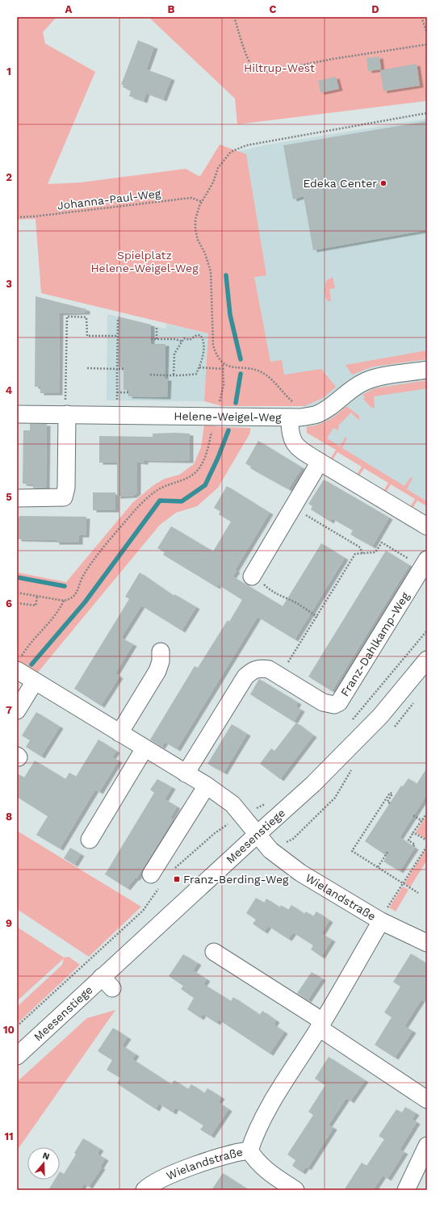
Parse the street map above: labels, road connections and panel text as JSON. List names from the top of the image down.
{
  "streets": {
    "street": [
      "Helene-Weigel-Weg",
      "Franz-Dahlkamp-Weg",
      "Meesenstiege",
      "Wielandstraße"
    ],
    "path": ["Johanna-Paul-Weg"]
  },
  "crossings": [
    ["Meesenstiege", "Wielandstraße"]
  ],
  "parks": ["Hiltrup-West", "Spielplatz Helene-Weigel-Weg"],
  "places": {
    "other": ["Edeka Center"],
    "transit": ["Franz-Berding-Weg"]
  },
  "north": "top",
  "grid": {
    "columns": [
      "A",
      "B",
      "C",
      "D"
    ],
    "rows": [
      "1",
      "2",
      "3",
      "4",
      "5",
      "6",
      "7",
      "8",
      "9",
      "10",
      "11"
    ]
  }
}
